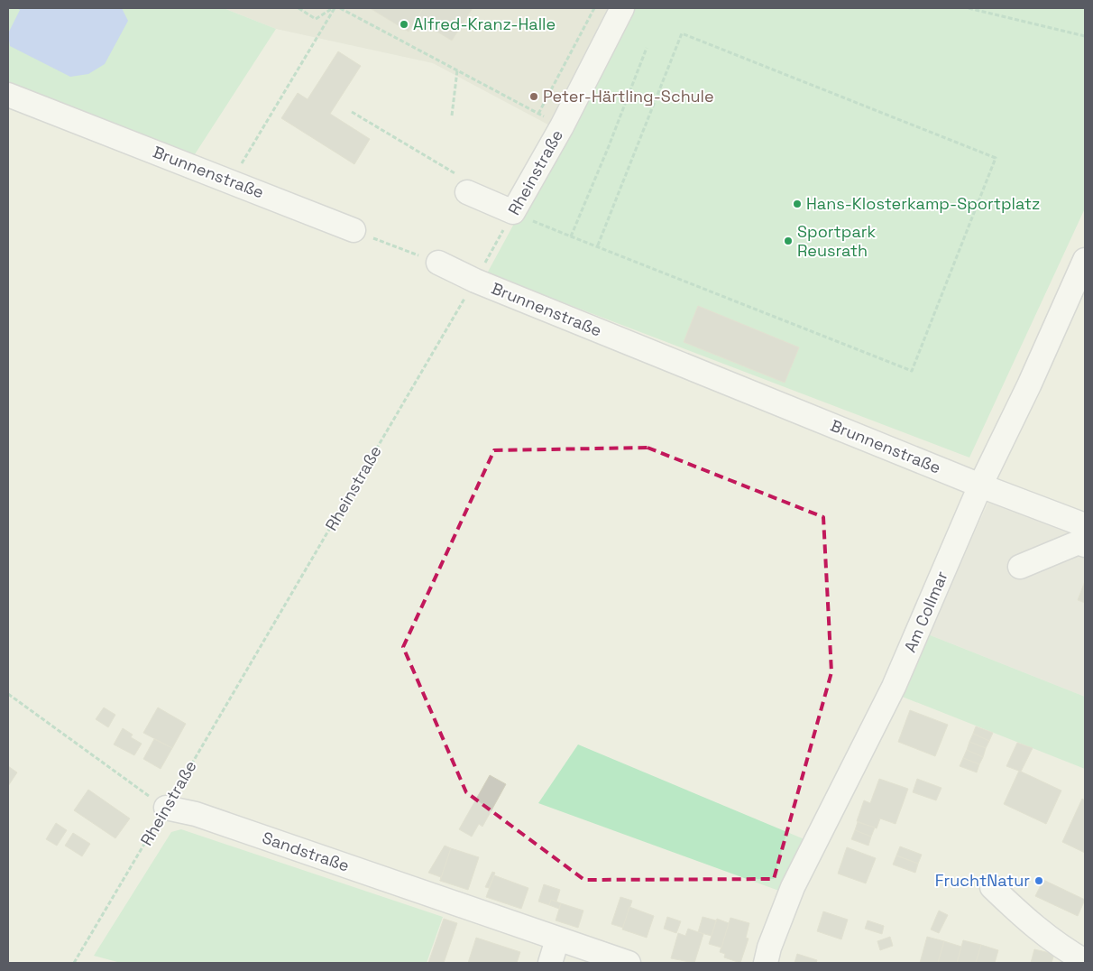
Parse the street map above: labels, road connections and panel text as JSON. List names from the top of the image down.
{
  "streets": {
    "street": [
      "Brunnenstraße",
      "Rheinstraße",
      "Am Collmar",
      "Sandstraße"
    ]
  },
  "crossings": [
    ["Brunnenstraße", "Rheinstraße"],
    ["Brunnenstraße", "Am Collmar"],
    ["Rheinstraße", "Sandstraße"]
  ],
  "places": [
    "Alfred-Kranz-Halle",
    "Peter-Härtling-Schule",
    "Hans-Klosterkamp-Sportplatz",
    "Sportpark Reusrath",
    "FruchtNatur"
  ]
}
